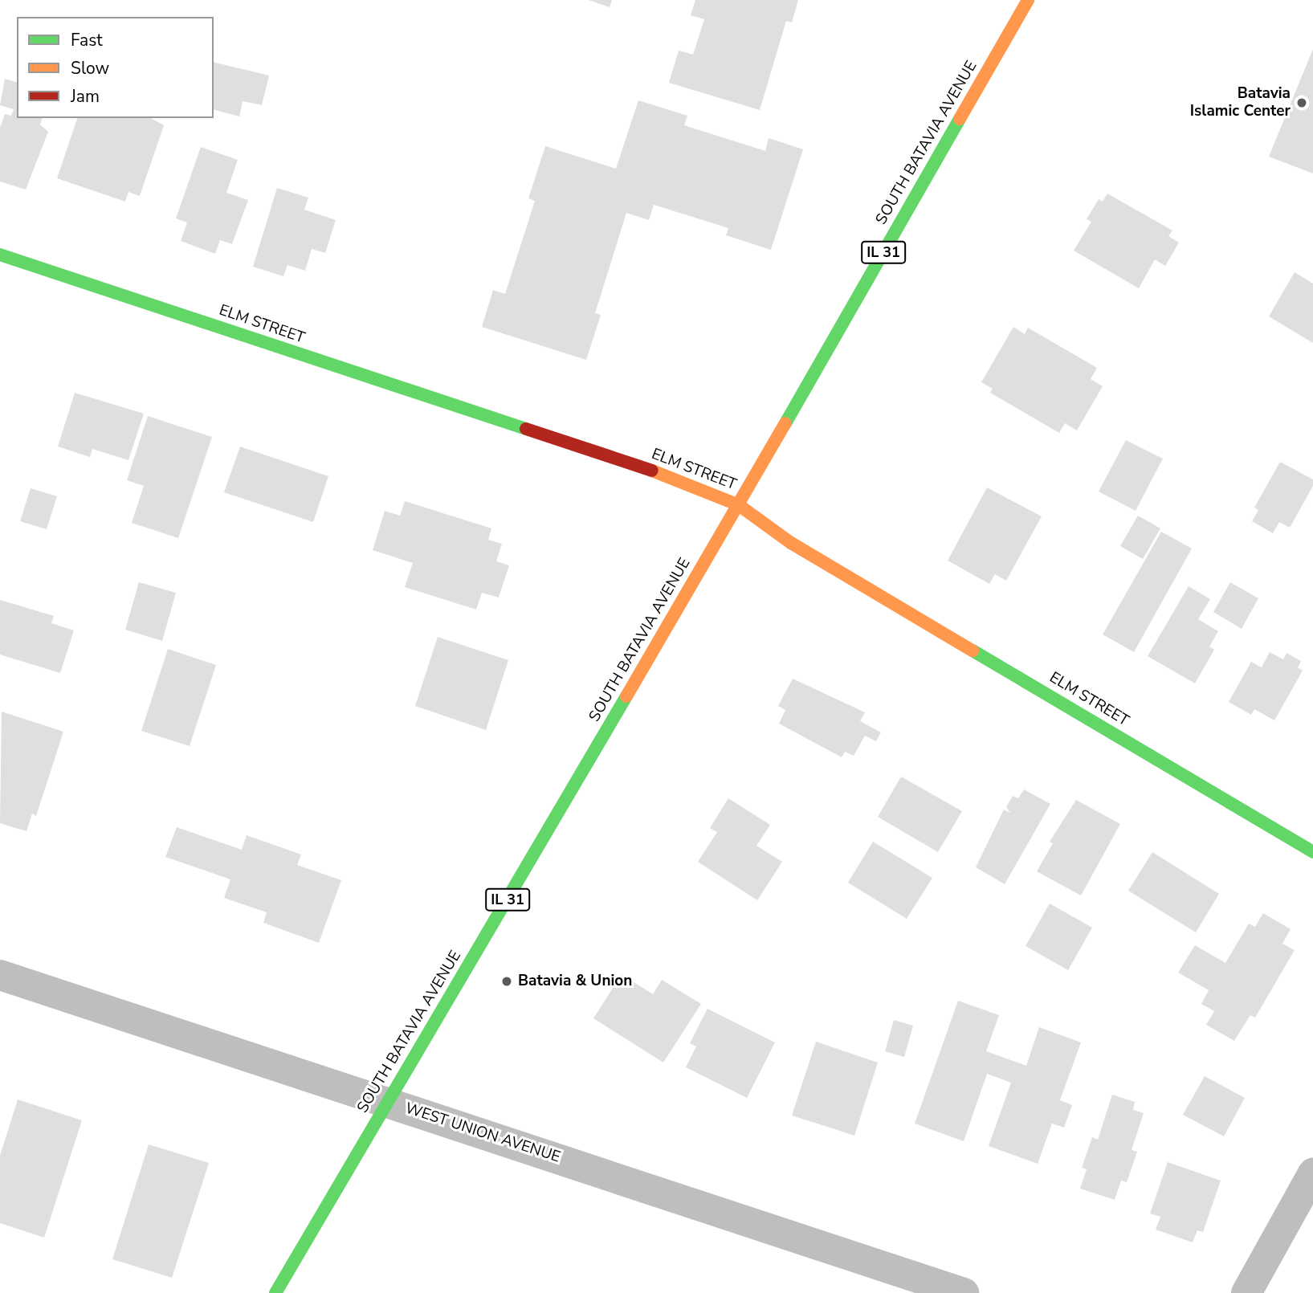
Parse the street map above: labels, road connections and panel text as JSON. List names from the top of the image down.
{
  "streets": {
    "main road": ["SOUTH BATAVIA AVENUE", "IL 31", "ELM STREET"],
    "street": ["WEST UNION AVENUE"]
  },
  "crossings": [
    ["SOUTH BATAVIA AVENUE", "ELM STREET"],
    ["SOUTH BATAVIA AVENUE", "WEST UNION AVENUE"]
  ],
  "places": ["Batavia Islamic Center", "Batavia & Union"],
  "legend": ["Fast", "Slow", "Jam"]
}
